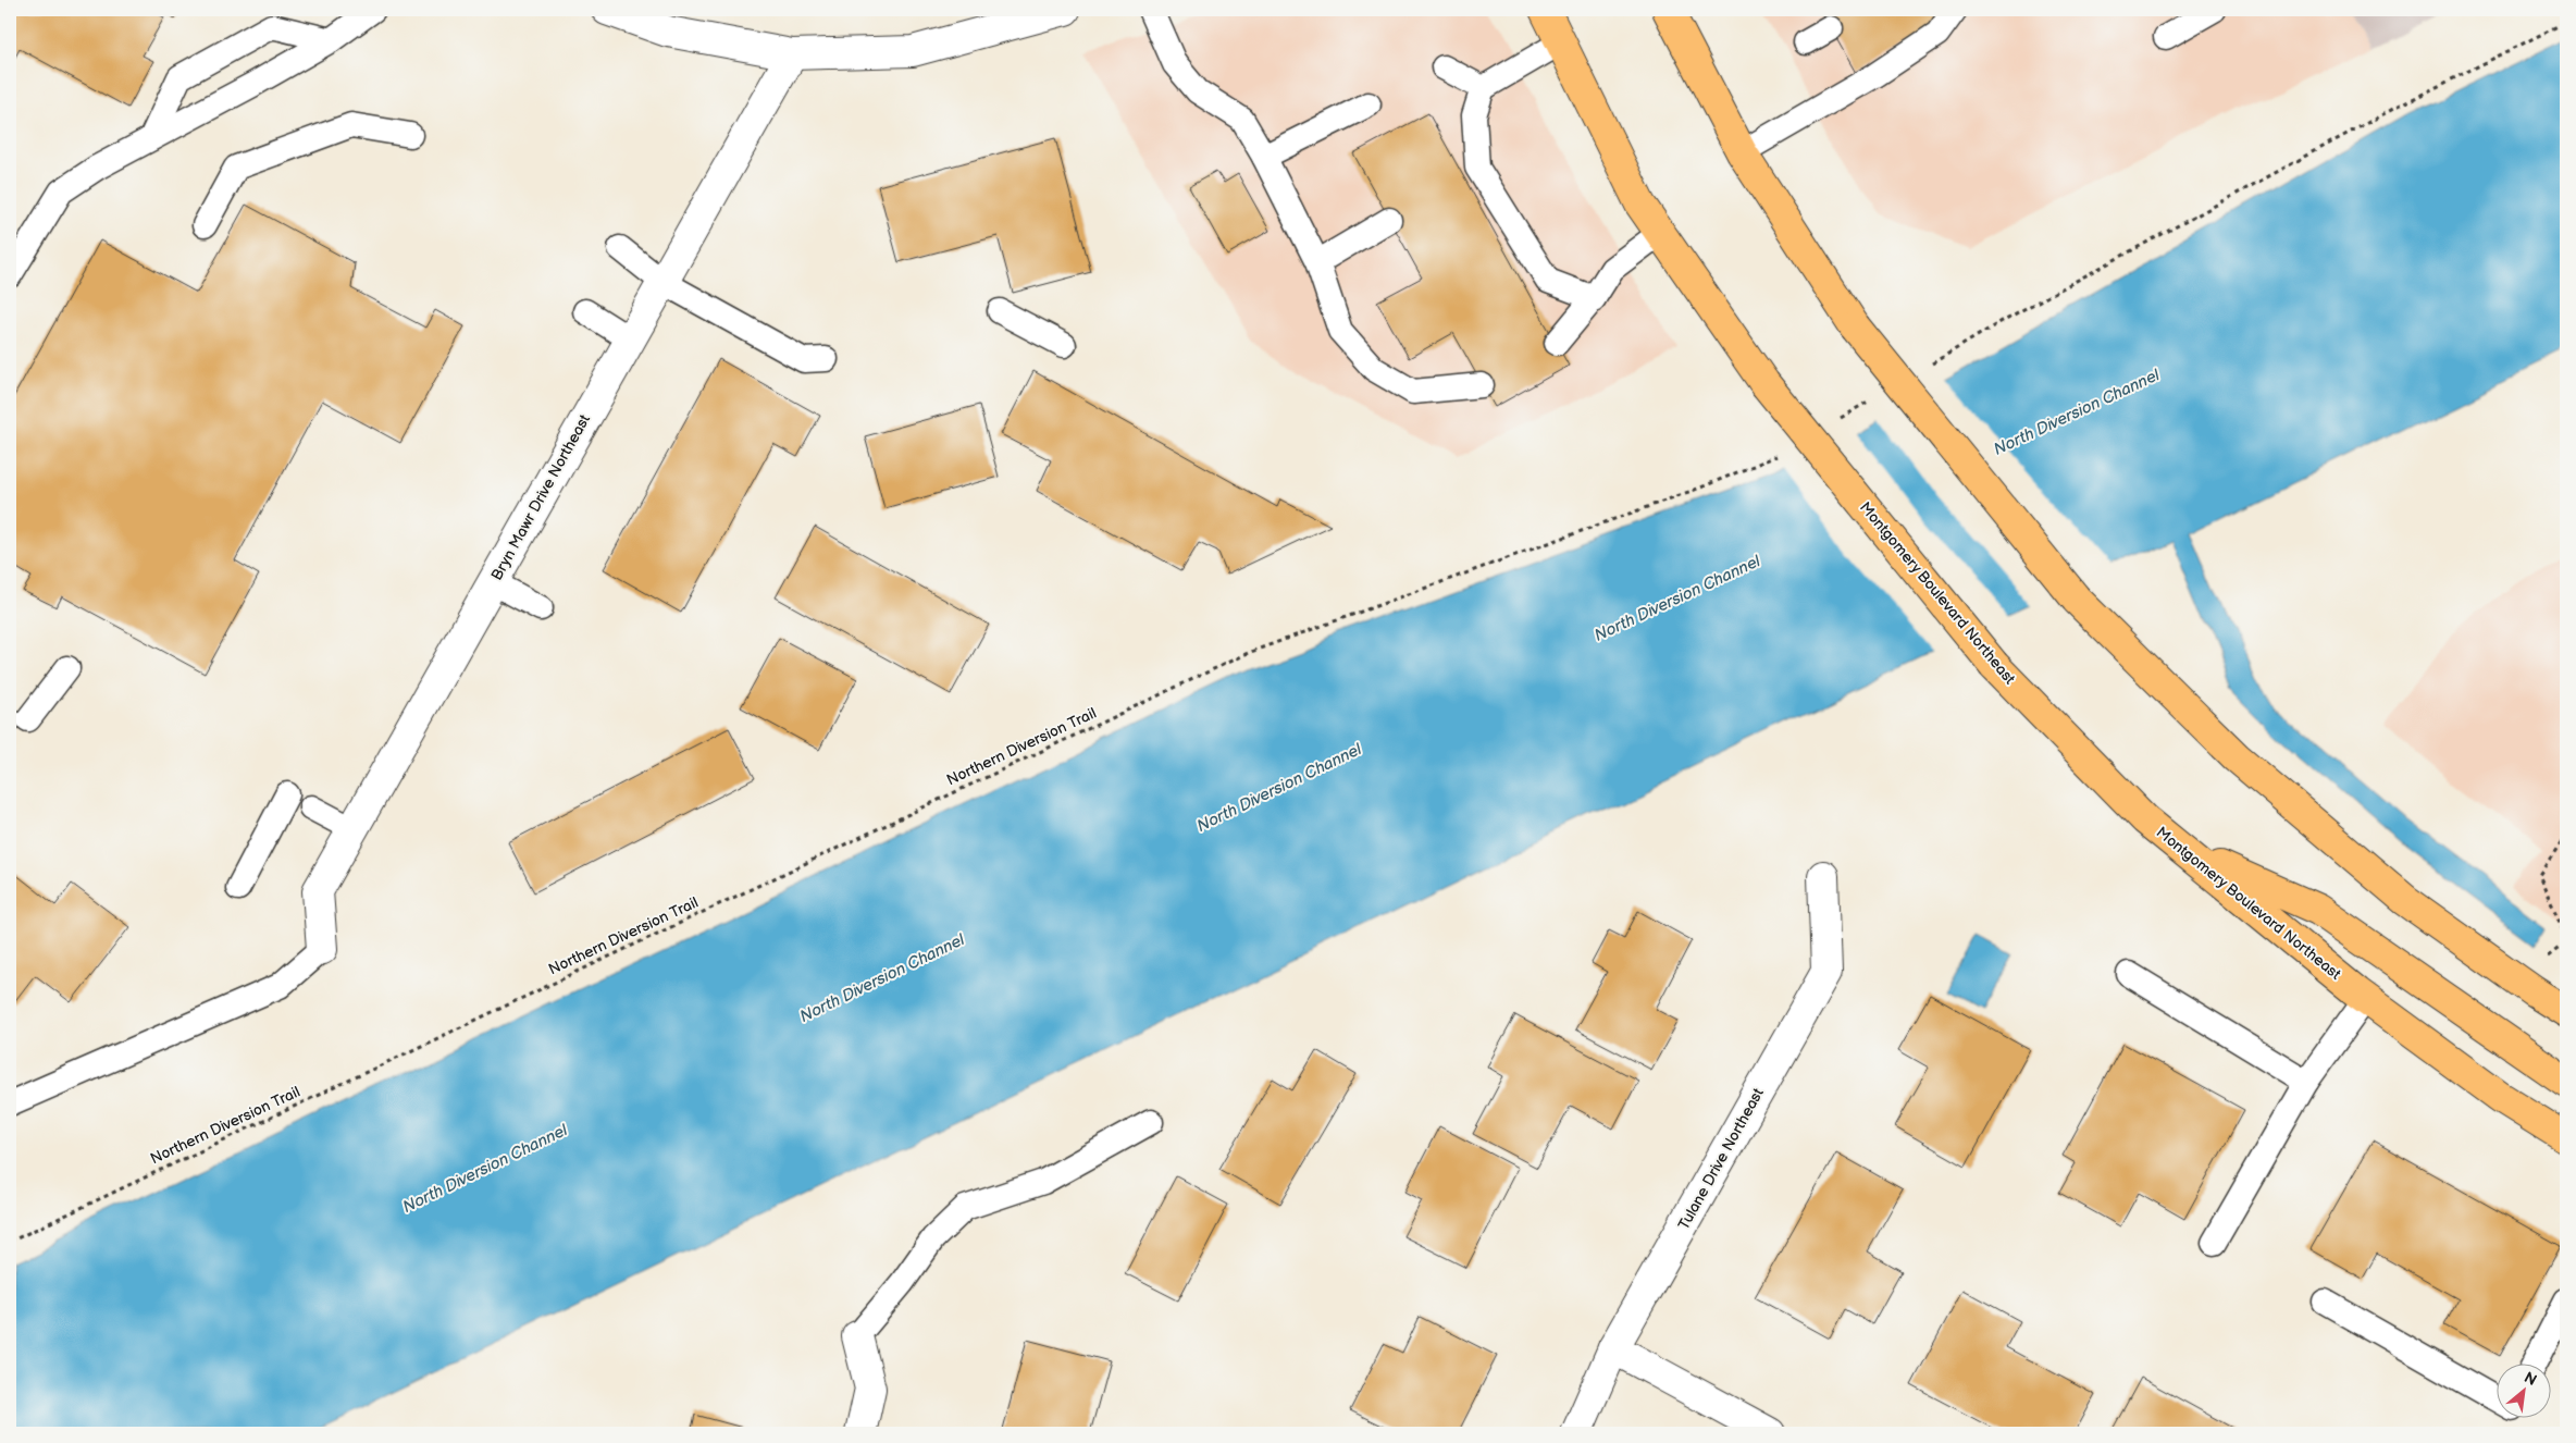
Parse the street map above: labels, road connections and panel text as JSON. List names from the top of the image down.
{
  "streets": {
    "main road": ["Montgomery Boulevard Northeast"],
    "street": ["Bryn Mawr Drive Northeast", "Tulane Drive Northeast"],
    "path": ["Northern Diversion Trail"]
  },
  "water": ["North Diversion Channel"],
  "north": "top right"
}
